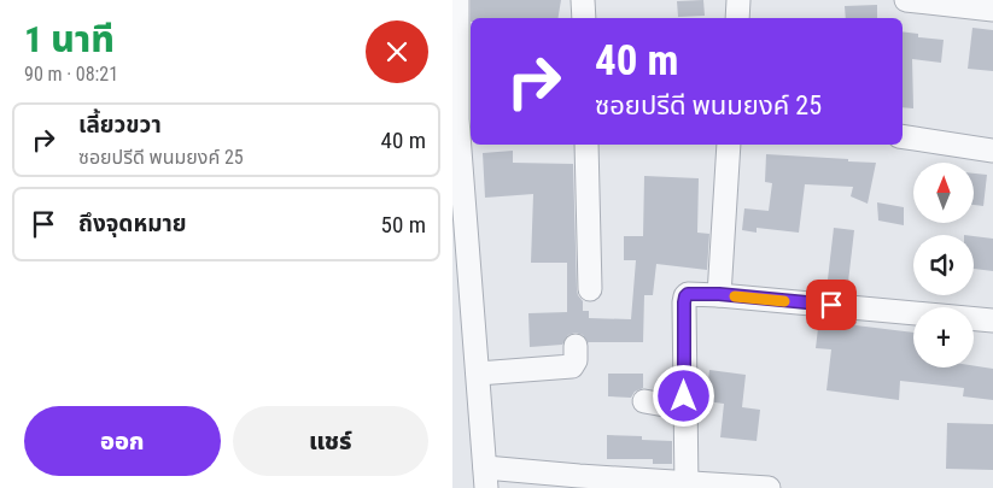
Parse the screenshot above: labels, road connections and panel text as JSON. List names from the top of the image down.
{
  "north": "top",
  "page": {
    "heading": ["1 นาที", "90 m · 08:21"],
    "turn": ["40 m", "ซอยปรีดี พนมยงค์ 25"],
    "list": [
      {
        "name": "เลี้ยวขวา",
        "note": "ซอยปรีดี พนมยงค์ 25",
        "value": "40 m"
      },
      {
        "name": "ถึงจุดหมาย",
        "value": "50 m"
      }
    ],
    "map_buttons": "+",
    "buttons": ["ออก", "แชร์"]
  }
}
